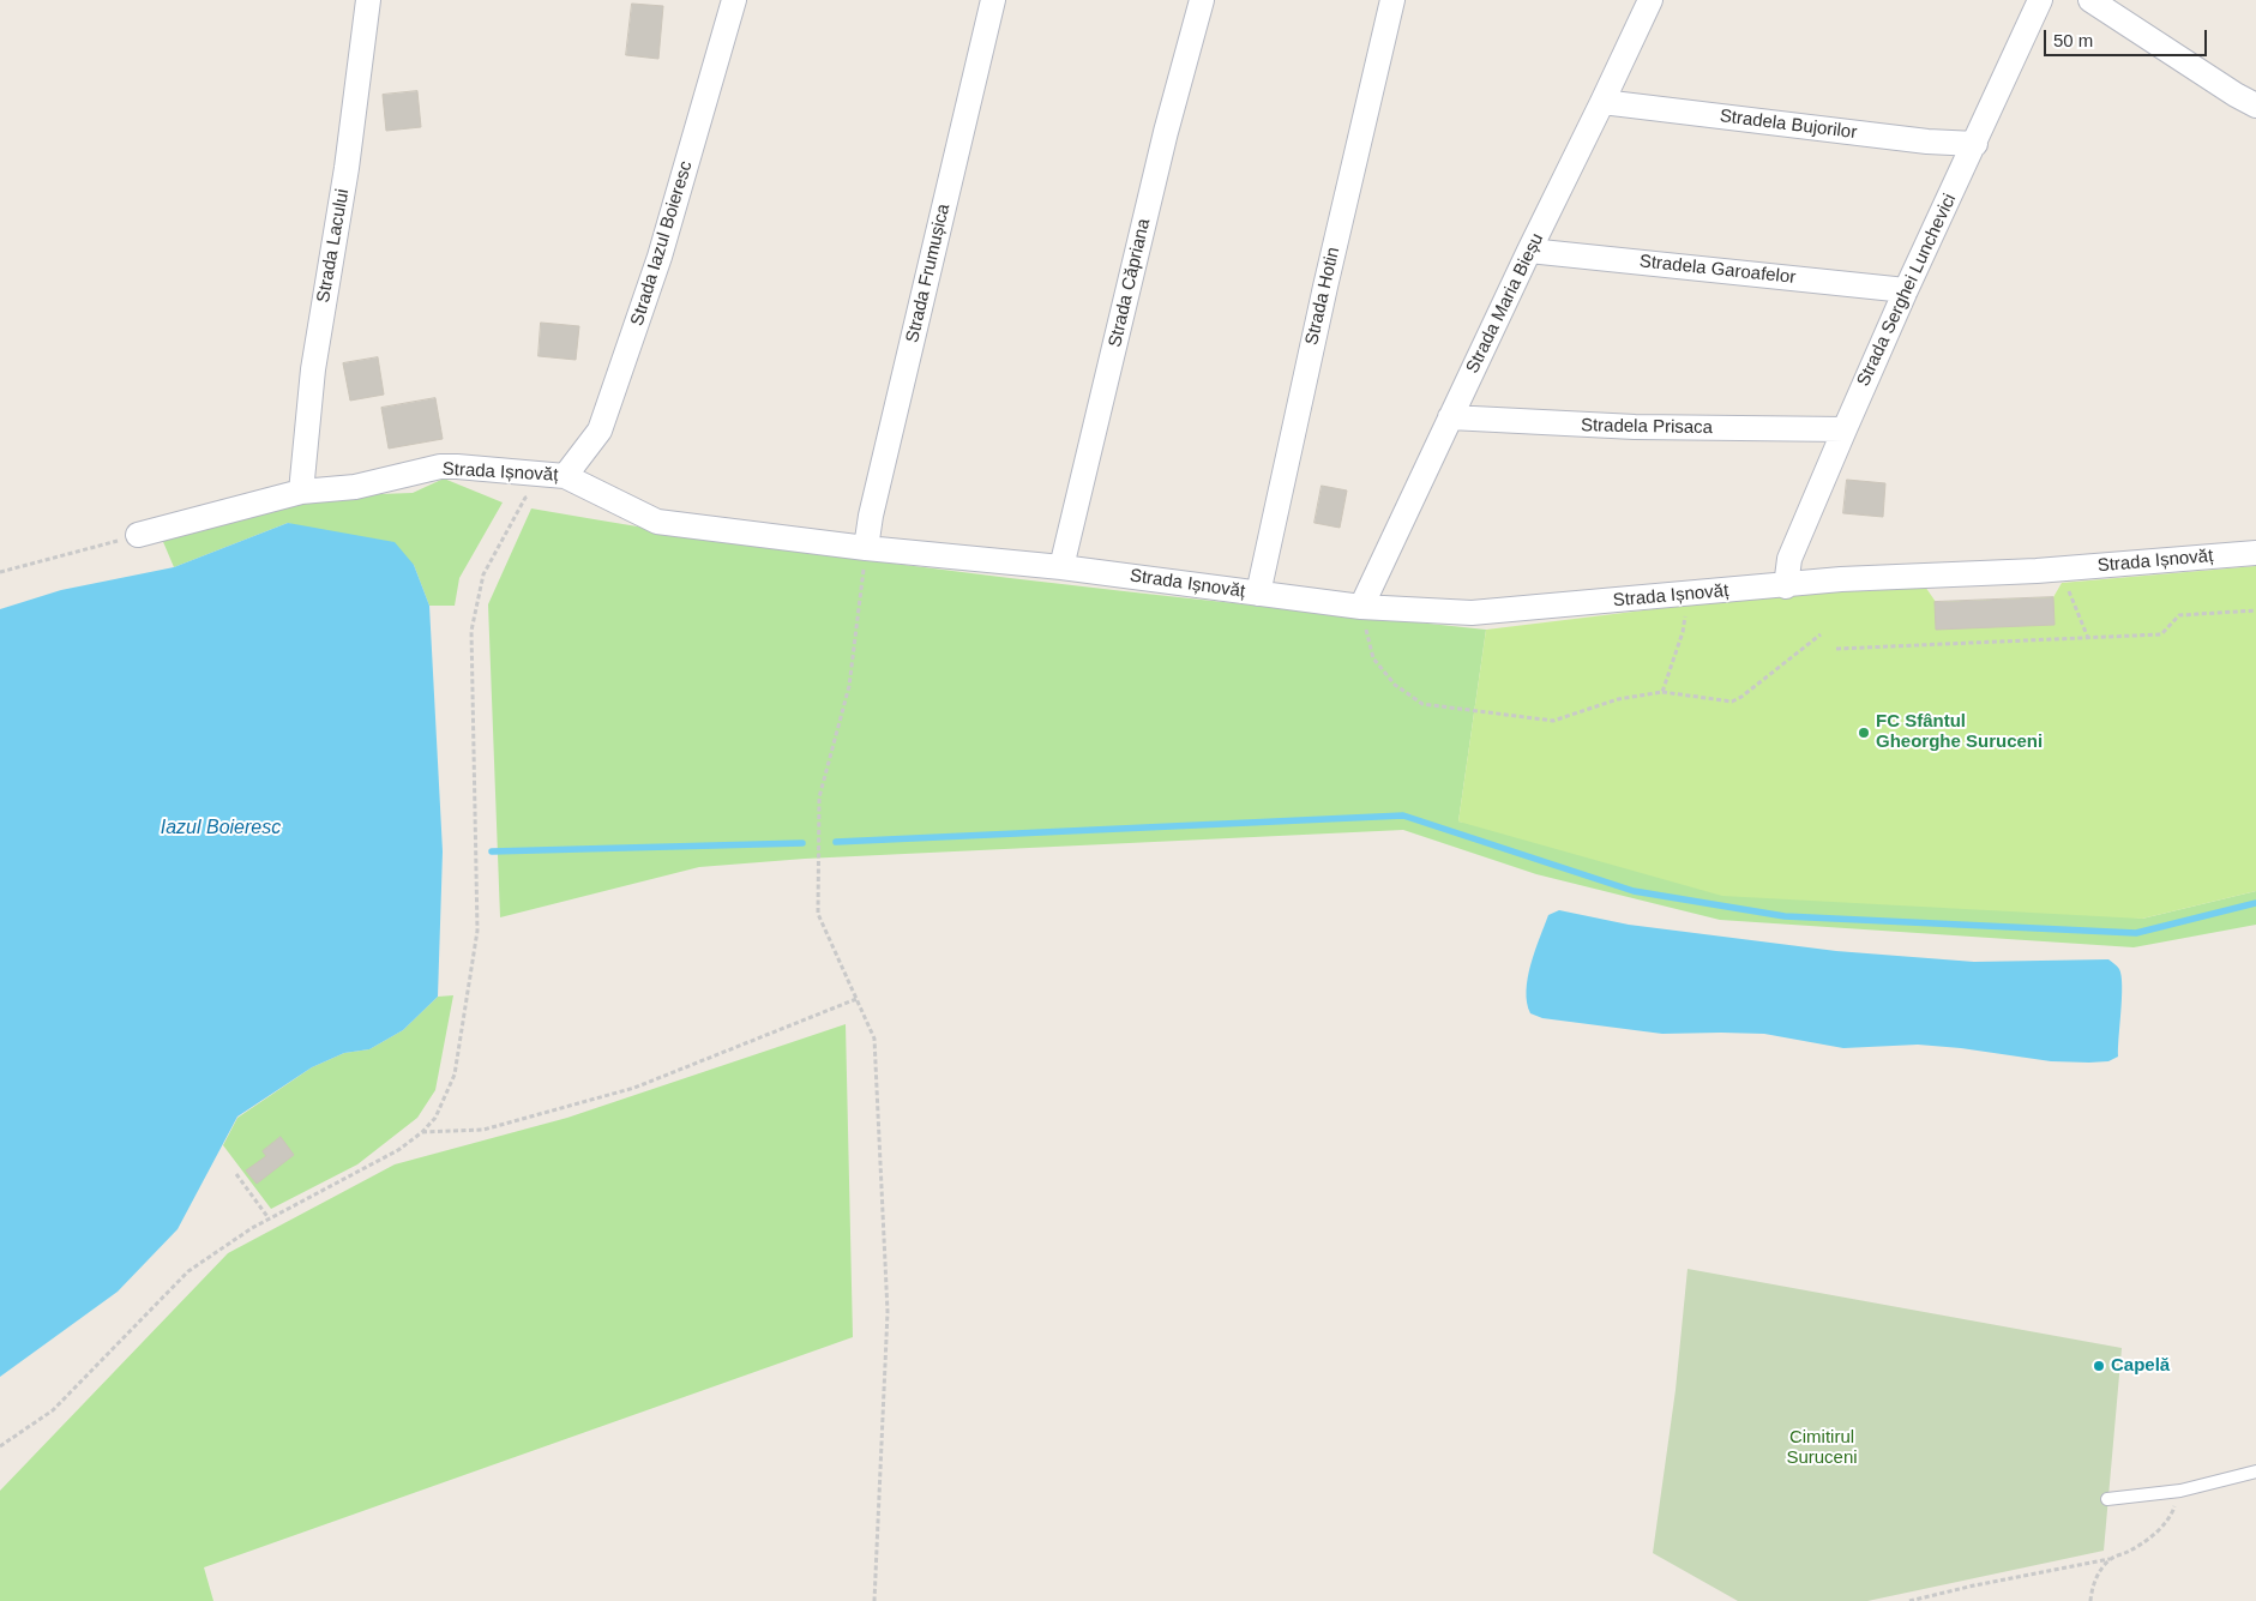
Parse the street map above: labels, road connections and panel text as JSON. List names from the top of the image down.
{
  "streets": {
    "street": [
      "Stradela Bujorilor",
      "Strada Iazul Boieresc",
      "Strada Lacului",
      "Stradela Garoafelor",
      "Strada Frumușica",
      "Strada Căpriana",
      "Strada Serghei Lunchevici",
      "Strada Hotin",
      "Strada Maria Bieșu",
      "Stradela Prisaca",
      "Strada Ișnovăț"
    ]
  },
  "crossings": [
    ["Stradela Bujorilor", "Strada Serghei Lunchevici"],
    ["Stradela Bujorilor", "Strada Maria Bieșu"],
    ["Strada Iazul Boieresc", "Strada Ișnovăț"],
    ["Strada Lacului", "Strada Ișnovăț"],
    ["Stradela Garoafelor", "Strada Serghei Lunchevici"],
    ["Stradela Garoafelor", "Strada Maria Bieșu"],
    ["Strada Frumușica", "Strada Ișnovăț"],
    ["Strada Căpriana", "Strada Ișnovăț"],
    ["Strada Serghei Lunchevici", "Stradela Prisaca"],
    ["Strada Serghei Lunchevici", "Strada Ișnovăț"],
    ["Strada Hotin", "Strada Ișnovăț"],
    ["Strada Maria Bieșu", "Stradela Prisaca"],
    ["Strada Maria Bieșu", "Strada Ișnovăț"]
  ],
  "water": ["Iazul Boieresc"],
  "parks": ["Cimitirul Suruceni"],
  "places": ["FC Sfântul Gheorghe Suruceni", "Capelă"],
  "scale_bar": "50 m"
}
